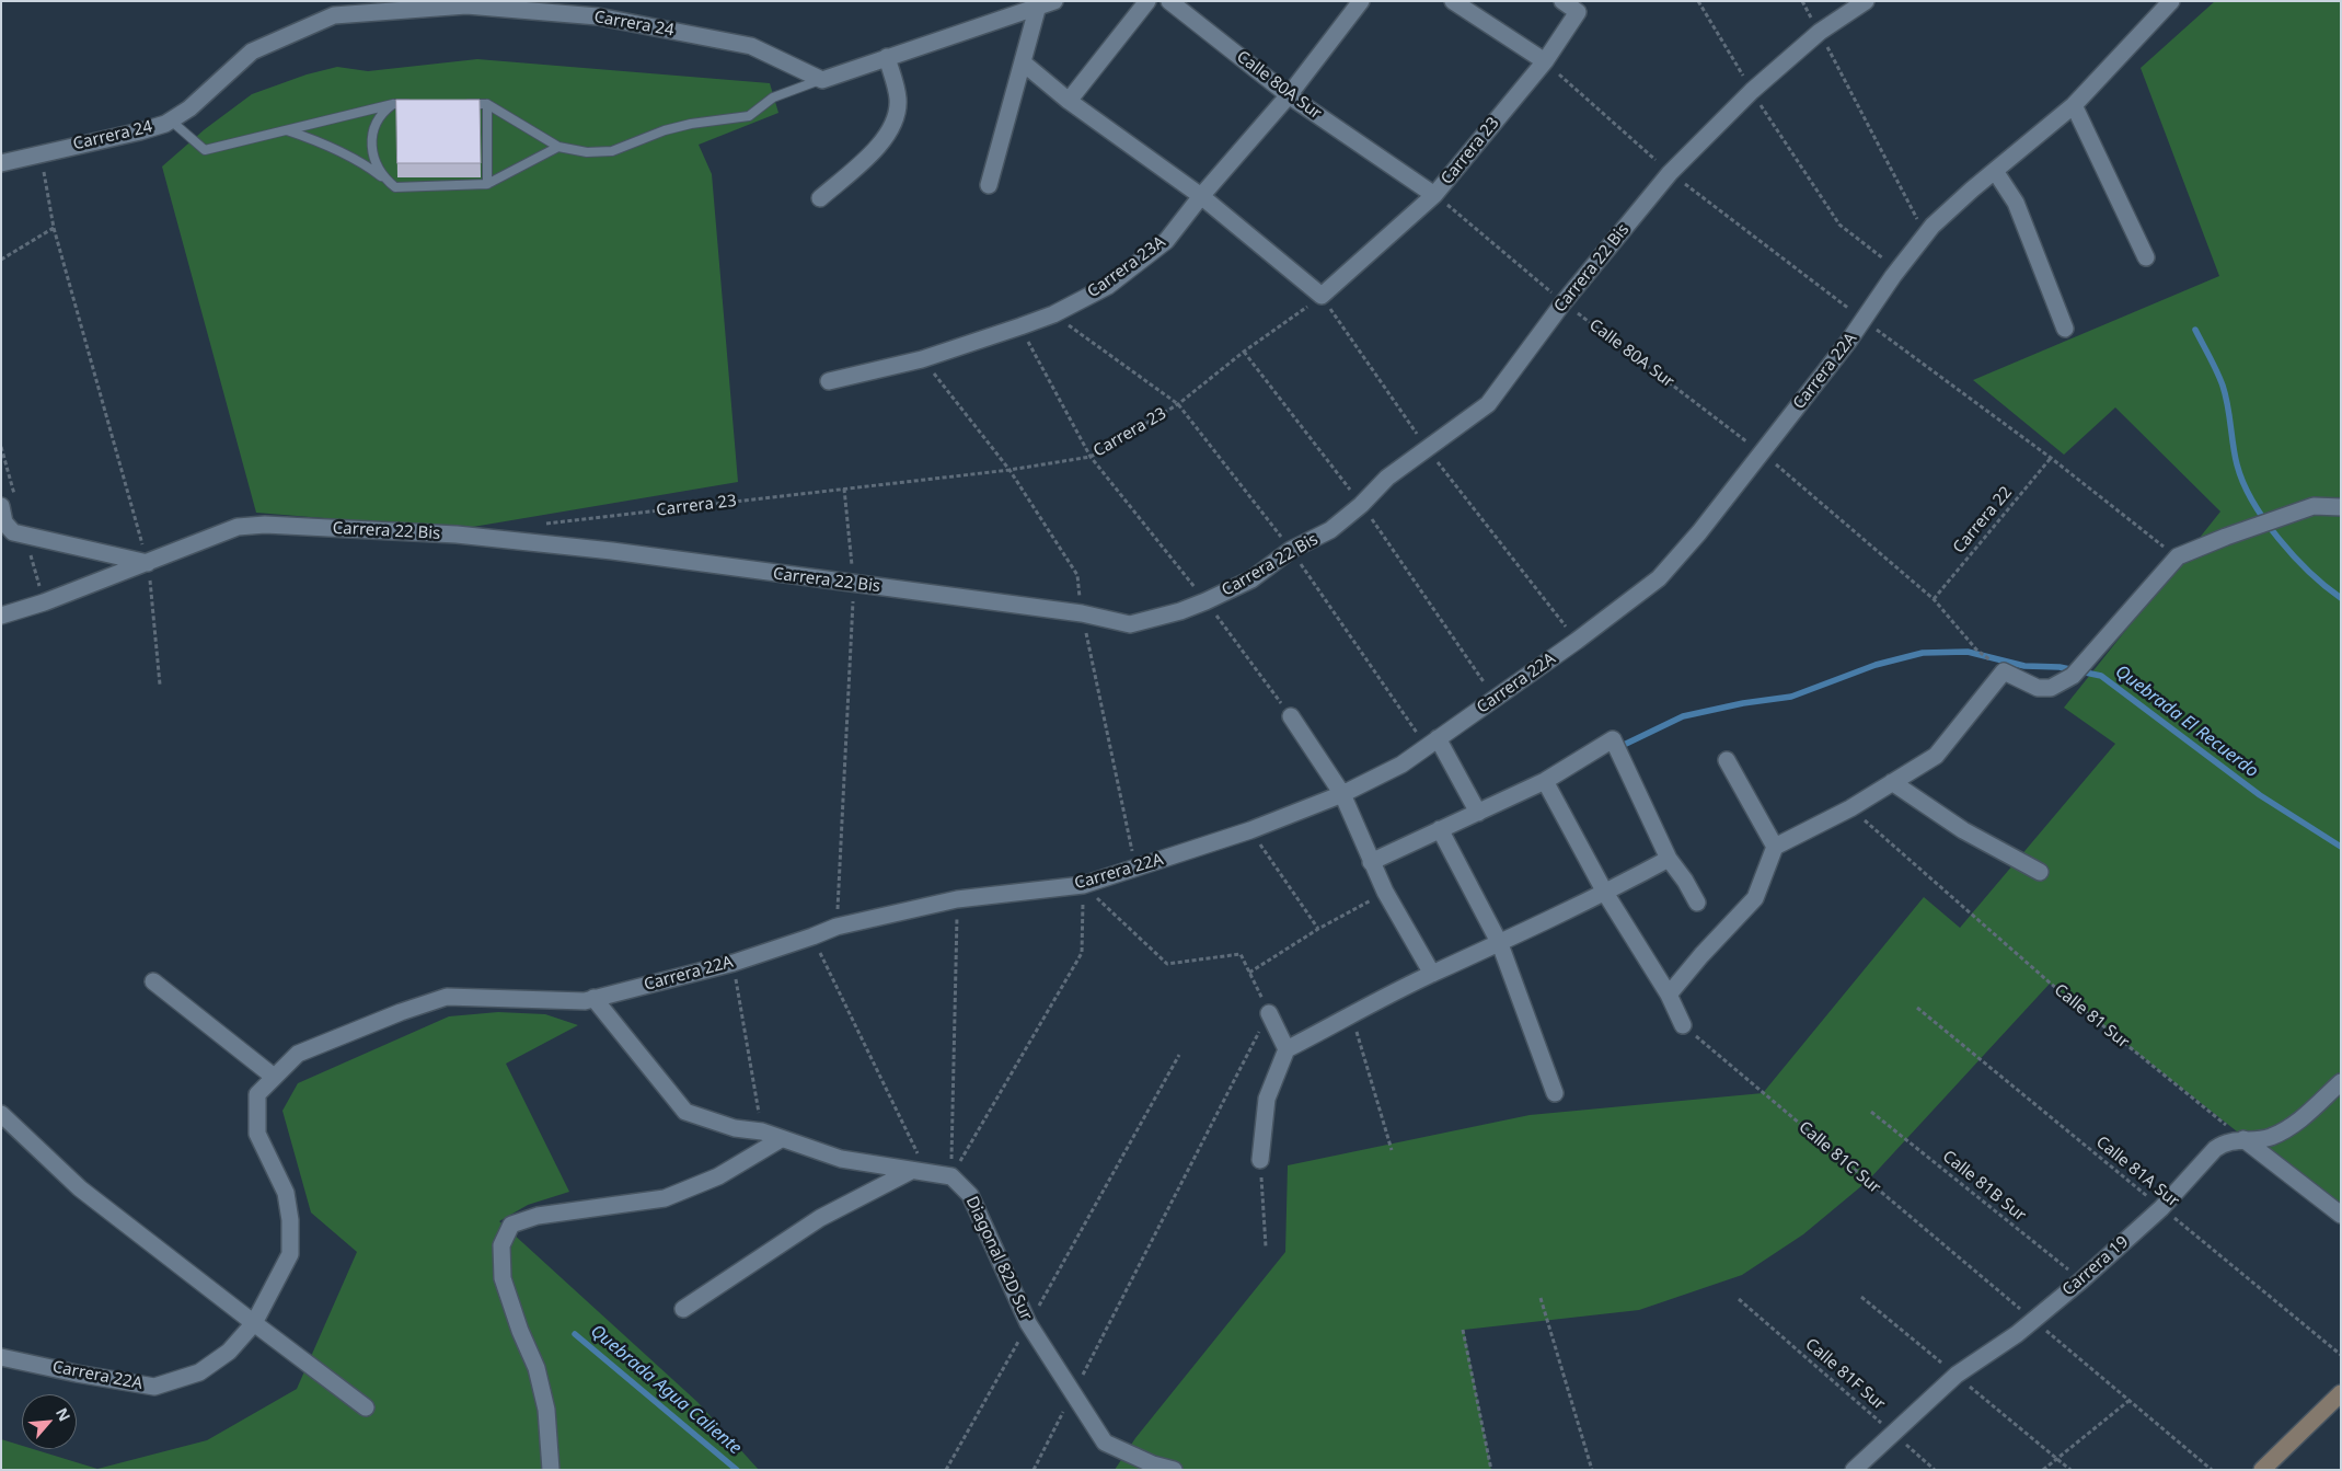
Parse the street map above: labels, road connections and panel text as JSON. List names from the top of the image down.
{
  "streets": {
    "street": [
      "Carrera 24",
      "Calle 80A Sur",
      "Carrera 23",
      "Carrera 23A",
      "Carrera 22 Bis",
      "Carrera 22A",
      "Diagonal 82D Sur",
      "Carrera 19"
    ],
    "path": [
      "Carrera 22",
      "Calle 81 Sur",
      "Calle 81C Sur",
      "Calle 81A Sur",
      "Calle 81B Sur",
      "Calle 81F Sur"
    ]
  },
  "crossings": [
    ["Calle 80A Sur", "Carrera 23"],
    ["Calle 80A Sur", "Carrera 23A"],
    ["Calle 80A Sur", "Carrera 22 Bis"],
    ["Calle 80A Sur", "Carrera 22A"],
    ["Calle 80A Sur", "Carrera 22"],
    ["Calle 81 Sur", "Carrera 19"],
    ["Calle 81C Sur", "Carrera 19"],
    ["Calle 81A Sur", "Carrera 19"],
    ["Calle 81B Sur", "Carrera 19"],
    ["Carrera 19", "Calle 81F Sur"]
  ],
  "water": ["Quebrada El Recuerdo", "Quebrada Agua Caliente"],
  "north": "top right"
}
